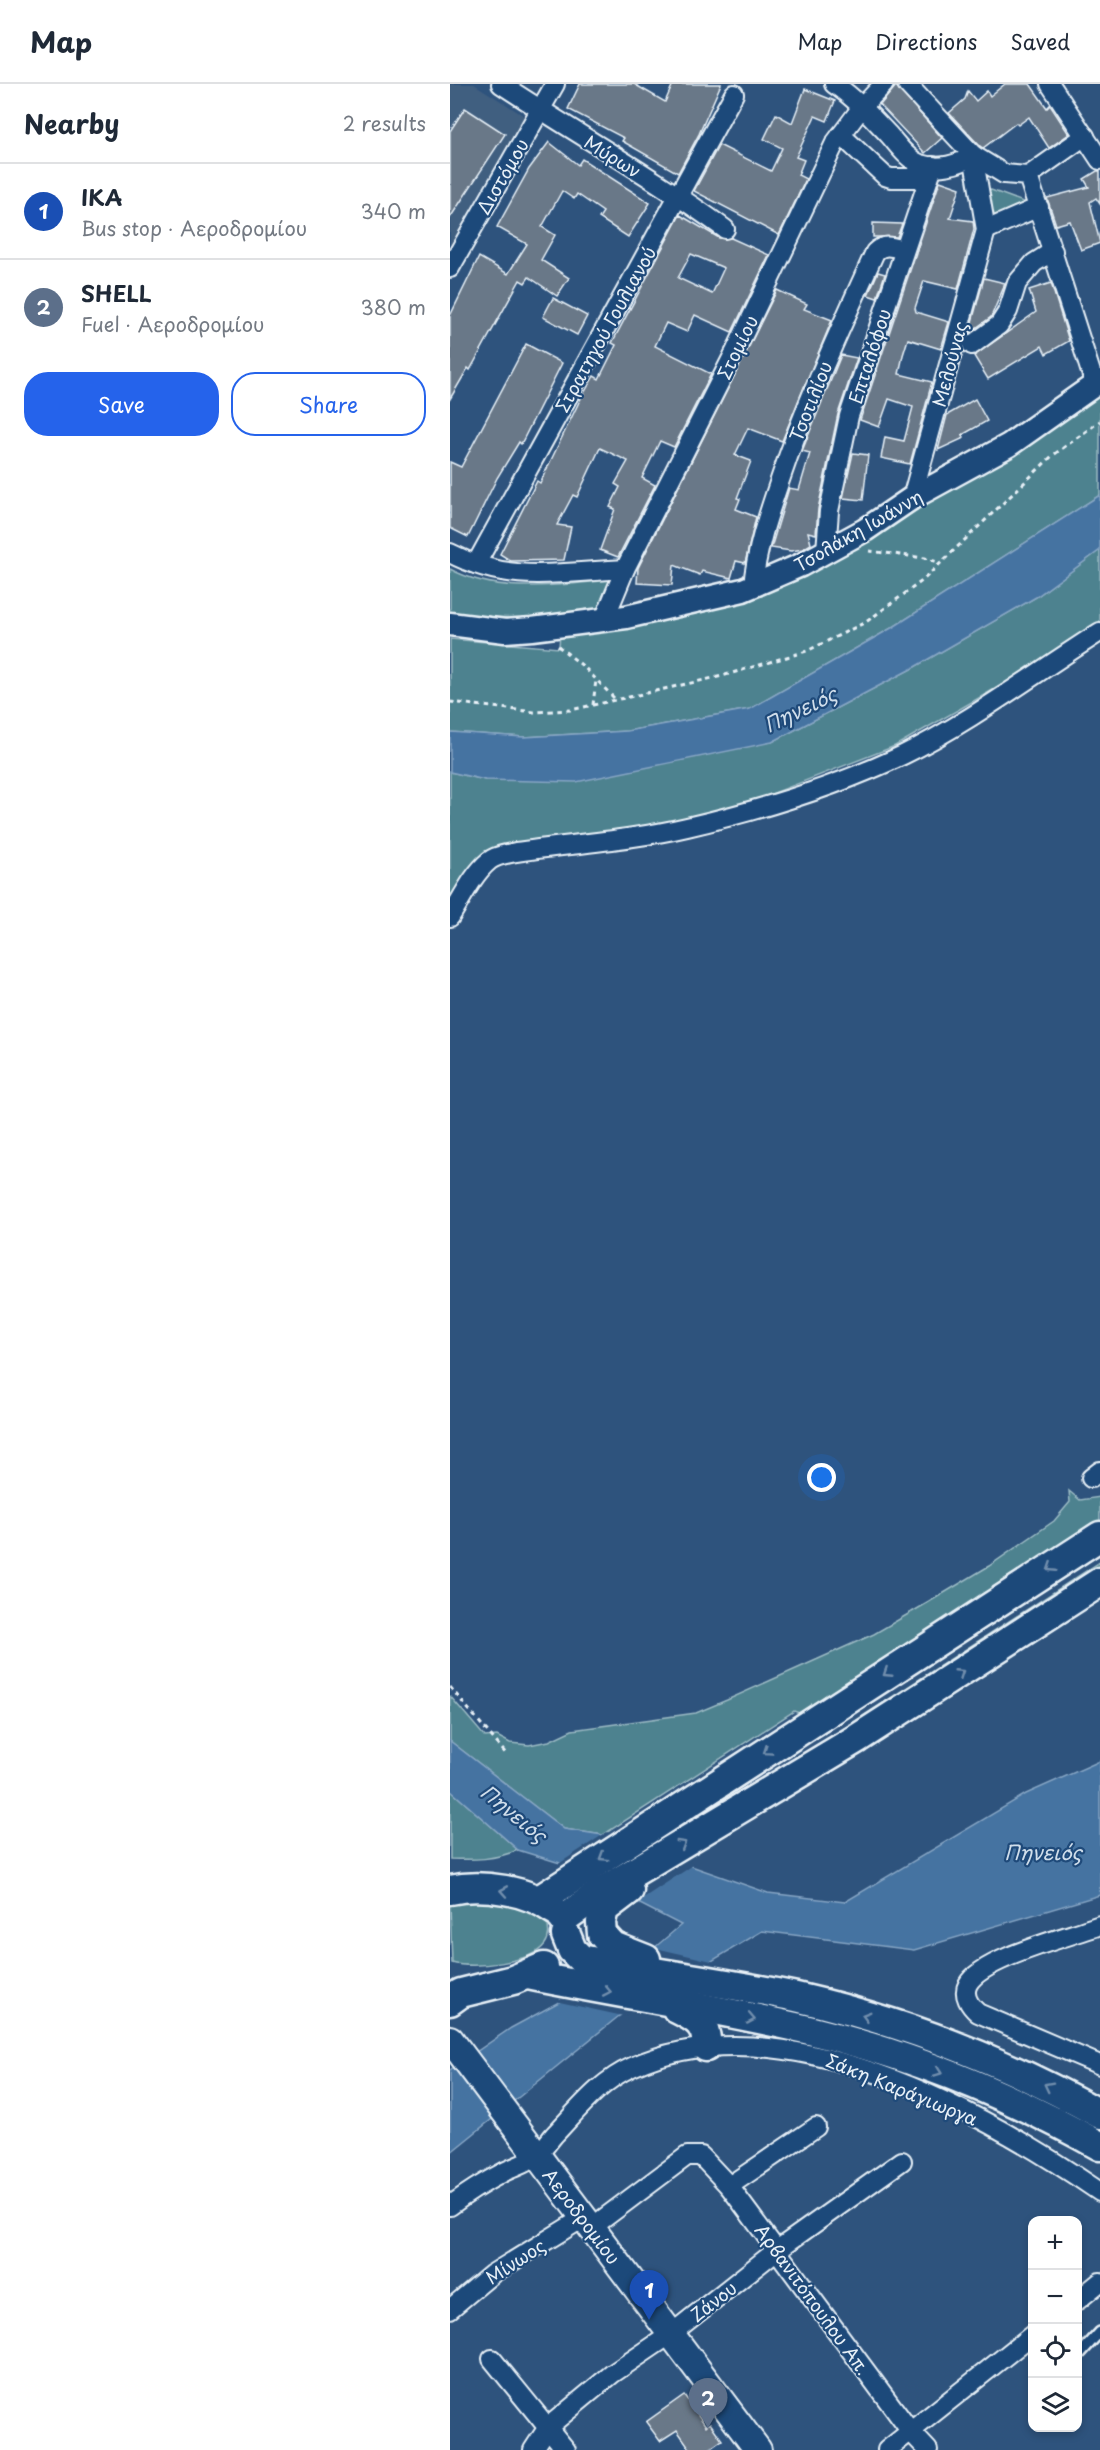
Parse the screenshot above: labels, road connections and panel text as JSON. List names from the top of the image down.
{
  "streets": {
    "main road": ["Σάκη Καράγιωργα", "Αεροδρομίου"],
    "street": [
      "Μύρων",
      "Διστόμου",
      "Στρατηγού Γουλιανού",
      "Στομίου",
      "Επταλόφου",
      "Μελούνας",
      "Τσοτιλίου",
      "Τσολάκη Ιωάννη",
      "Μίνωος",
      "Αρβανιτόπουλου Απ.",
      "Ζάνου"
    ]
  },
  "crossings": [
    ["Μύρων", "Διστόμου"],
    ["Μύρων", "Στρατηγού Γουλιανού"],
    ["Στομίου", "Τσολάκη Ιωάννη"],
    ["Επταλόφου", "Τσοτιλίου"],
    ["Επταλόφου", "Τσολάκη Ιωάννη"],
    ["Μελούνας", "Τσολάκη Ιωάννη"],
    ["Τσοτιλίου", "Τσολάκη Ιωάννη"],
    ["Σάκη Καράγιωργα", "Αεροδρομίου"],
    ["Αεροδρομίου", "Μίνωος"],
    ["Αεροδρομίου", "Ζάνου"],
    ["Μίνωος", "Αρβανιτόπουλου Απ."],
    ["Αρβανιτόπουλου Απ.", "Ζάνου"]
  ],
  "water": ["Πηνειός"],
  "page": {
    "header": "Map",
    "nav": ["Map", "Directions", "Saved"],
    "heading": ["Nearby", "2 results"],
    "list": [
      {
        "mark": "1",
        "name": "ΙΚΑ",
        "note": "Bus stop · Αεροδρομίου",
        "value": "340 m"
      },
      {
        "mark": "2",
        "name": "SHELL",
        "note": "Fuel · Αεροδρομίου",
        "value": "380 m"
      }
    ],
    "buttons": ["Save", "Share"],
    "map_buttons": ["+", "−"],
    "pins": ["1", "2"]
  }
}
